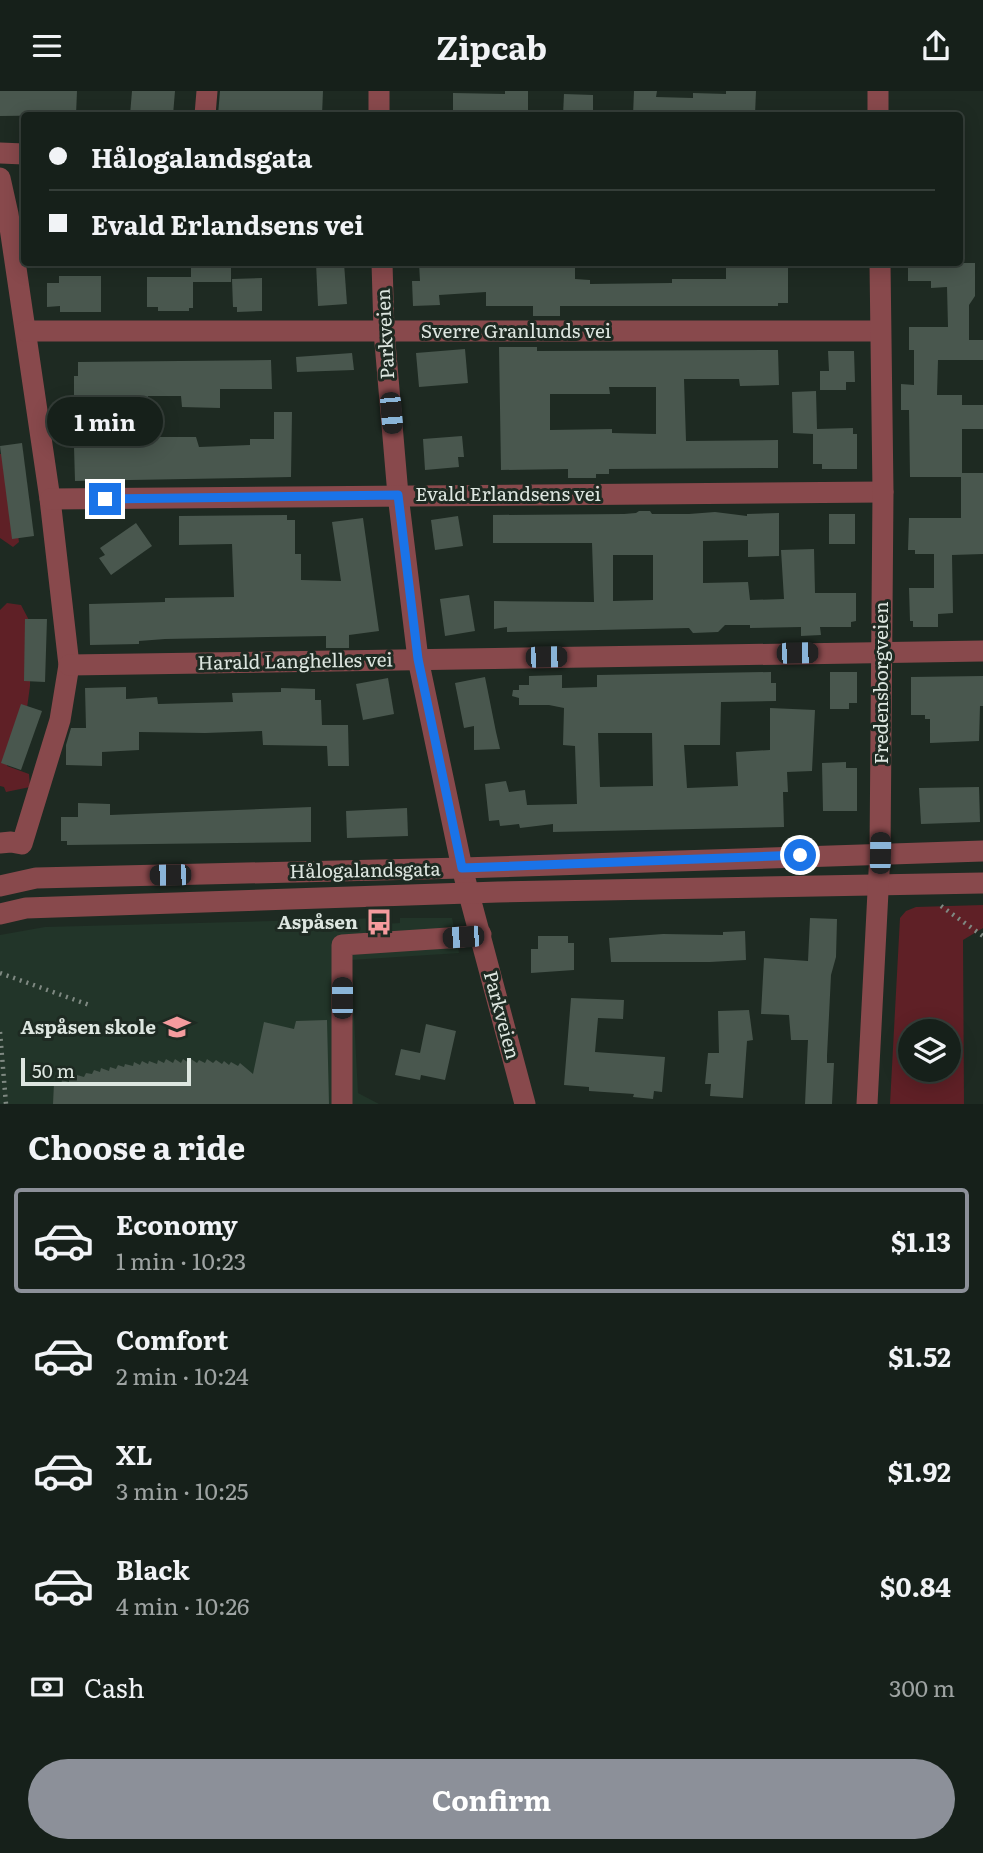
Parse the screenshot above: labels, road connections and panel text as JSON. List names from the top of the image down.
{
  "streets": {
    "street": [
      "Sverre Granlunds vei",
      "Parkveien",
      "Evald Erlandsens vei",
      "Harald Langhelles vei",
      "Fredensborgveien",
      "Hålogalandsgata"
    ]
  },
  "crossings": [
    ["Sverre Granlunds vei", "Parkveien"],
    ["Sverre Granlunds vei", "Fredensborgveien"],
    ["Parkveien", "Evald Erlandsens vei"],
    ["Parkveien", "Harald Langhelles vei"],
    ["Parkveien", "Hålogalandsgata"],
    ["Evald Erlandsens vei", "Fredensborgveien"],
    ["Harald Langhelles vei", "Fredensborgveien"],
    ["Fredensborgveien", "Hålogalandsgata"]
  ],
  "places": {
    "bus stop": ["Aspåsen"],
    "school or university": ["Aspåsen skole"]
  },
  "scale_bar": "50 m",
  "page": {
    "header": "Zipcab",
    "banner": ["Hålogalandsgata", "Evald Erlandsens vei"],
    "bubble": "1 min",
    "scale": "50 m",
    "heading": "Choose a ride",
    "list": [
      {
        "name": "Economy",
        "note": "1 min · 10:23",
        "value": "$1.13"
      },
      {
        "name": "Comfort",
        "note": "2 min · 10:24",
        "value": "$1.52"
      },
      {
        "name": "XL",
        "note": "3 min · 10:25",
        "value": "$1.92"
      },
      {
        "name": "Black",
        "note": "4 min · 10:26",
        "value": "$0.84"
      }
    ],
    "pay": ["Cash", "300 m"],
    "buttons": "Confirm"
  }
}
